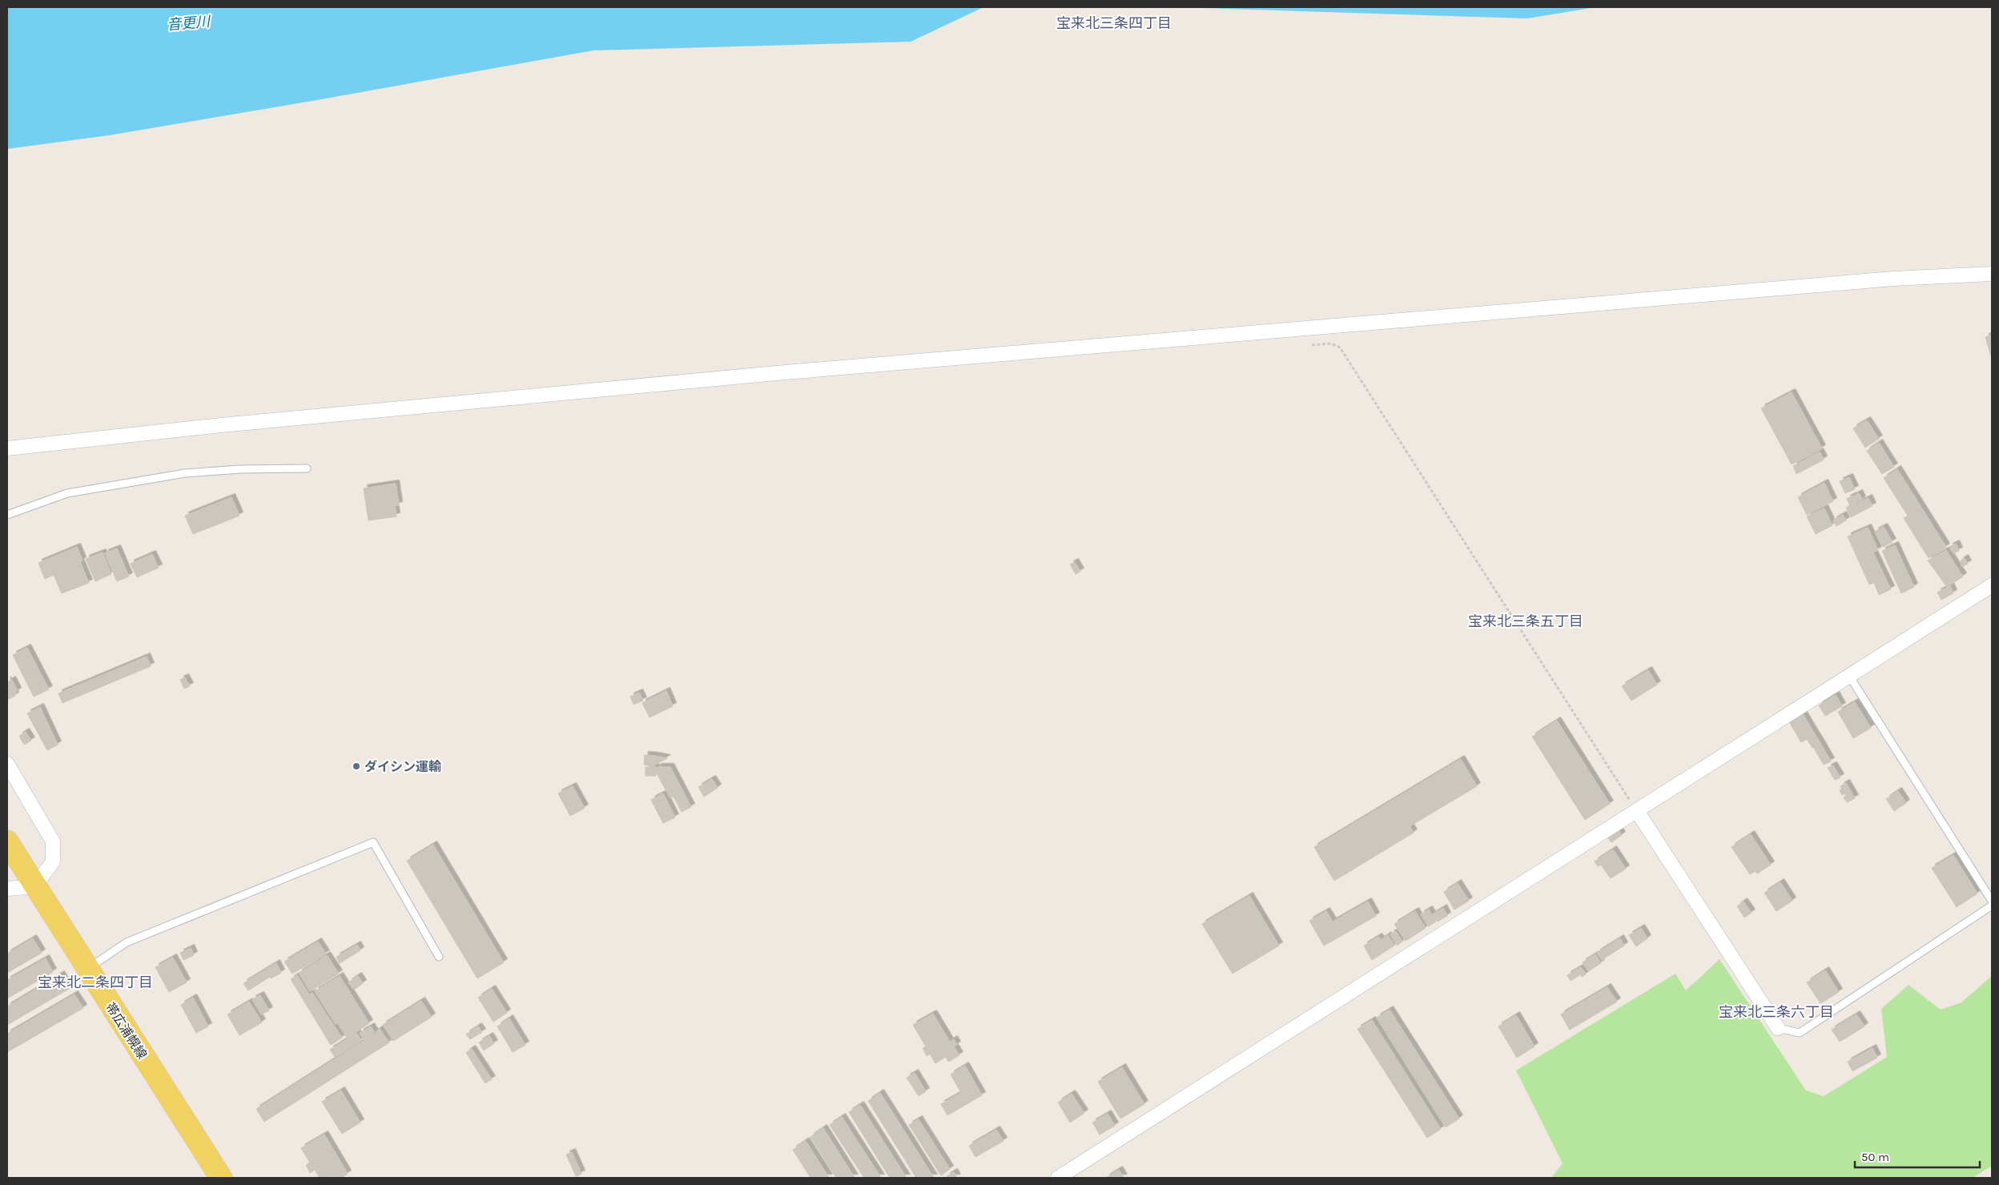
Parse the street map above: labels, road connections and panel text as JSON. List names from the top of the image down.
{
  "streets": {
    "main road": ["帯広浦幌線"]
  },
  "districts": [
    "宝来北三条四丁目",
    "宝来北三条五丁目",
    "宝来北二条四丁目",
    "宝来北三条六丁目"
  ],
  "water": ["音更川"],
  "places": ["ダイシン運輸"],
  "scale_bar": "50 m"
}
